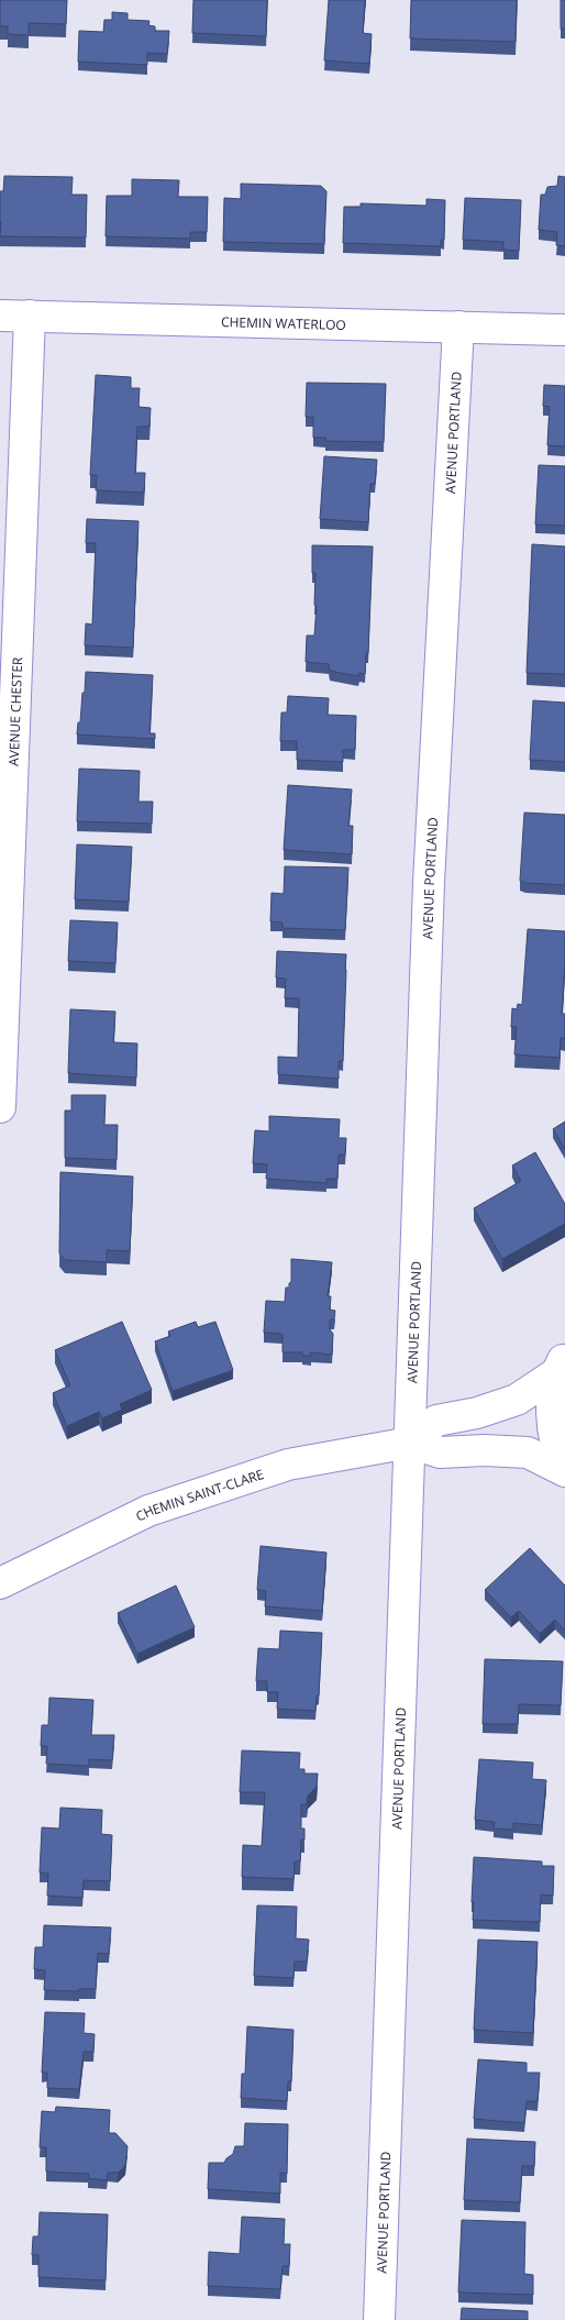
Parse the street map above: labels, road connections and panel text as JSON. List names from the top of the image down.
{
  "streets": {
    "street": [
      "CHEMIN WATERLOO",
      "AVENUE PORTLAND",
      "AVENUE CHESTER",
      "CHEMIN SAINT-CLARE"
    ]
  },
  "crossings": [
    ["CHEMIN WATERLOO", "AVENUE PORTLAND"],
    ["CHEMIN WATERLOO", "AVENUE CHESTER"],
    ["AVENUE PORTLAND", "CHEMIN SAINT-CLARE"]
  ]
}
